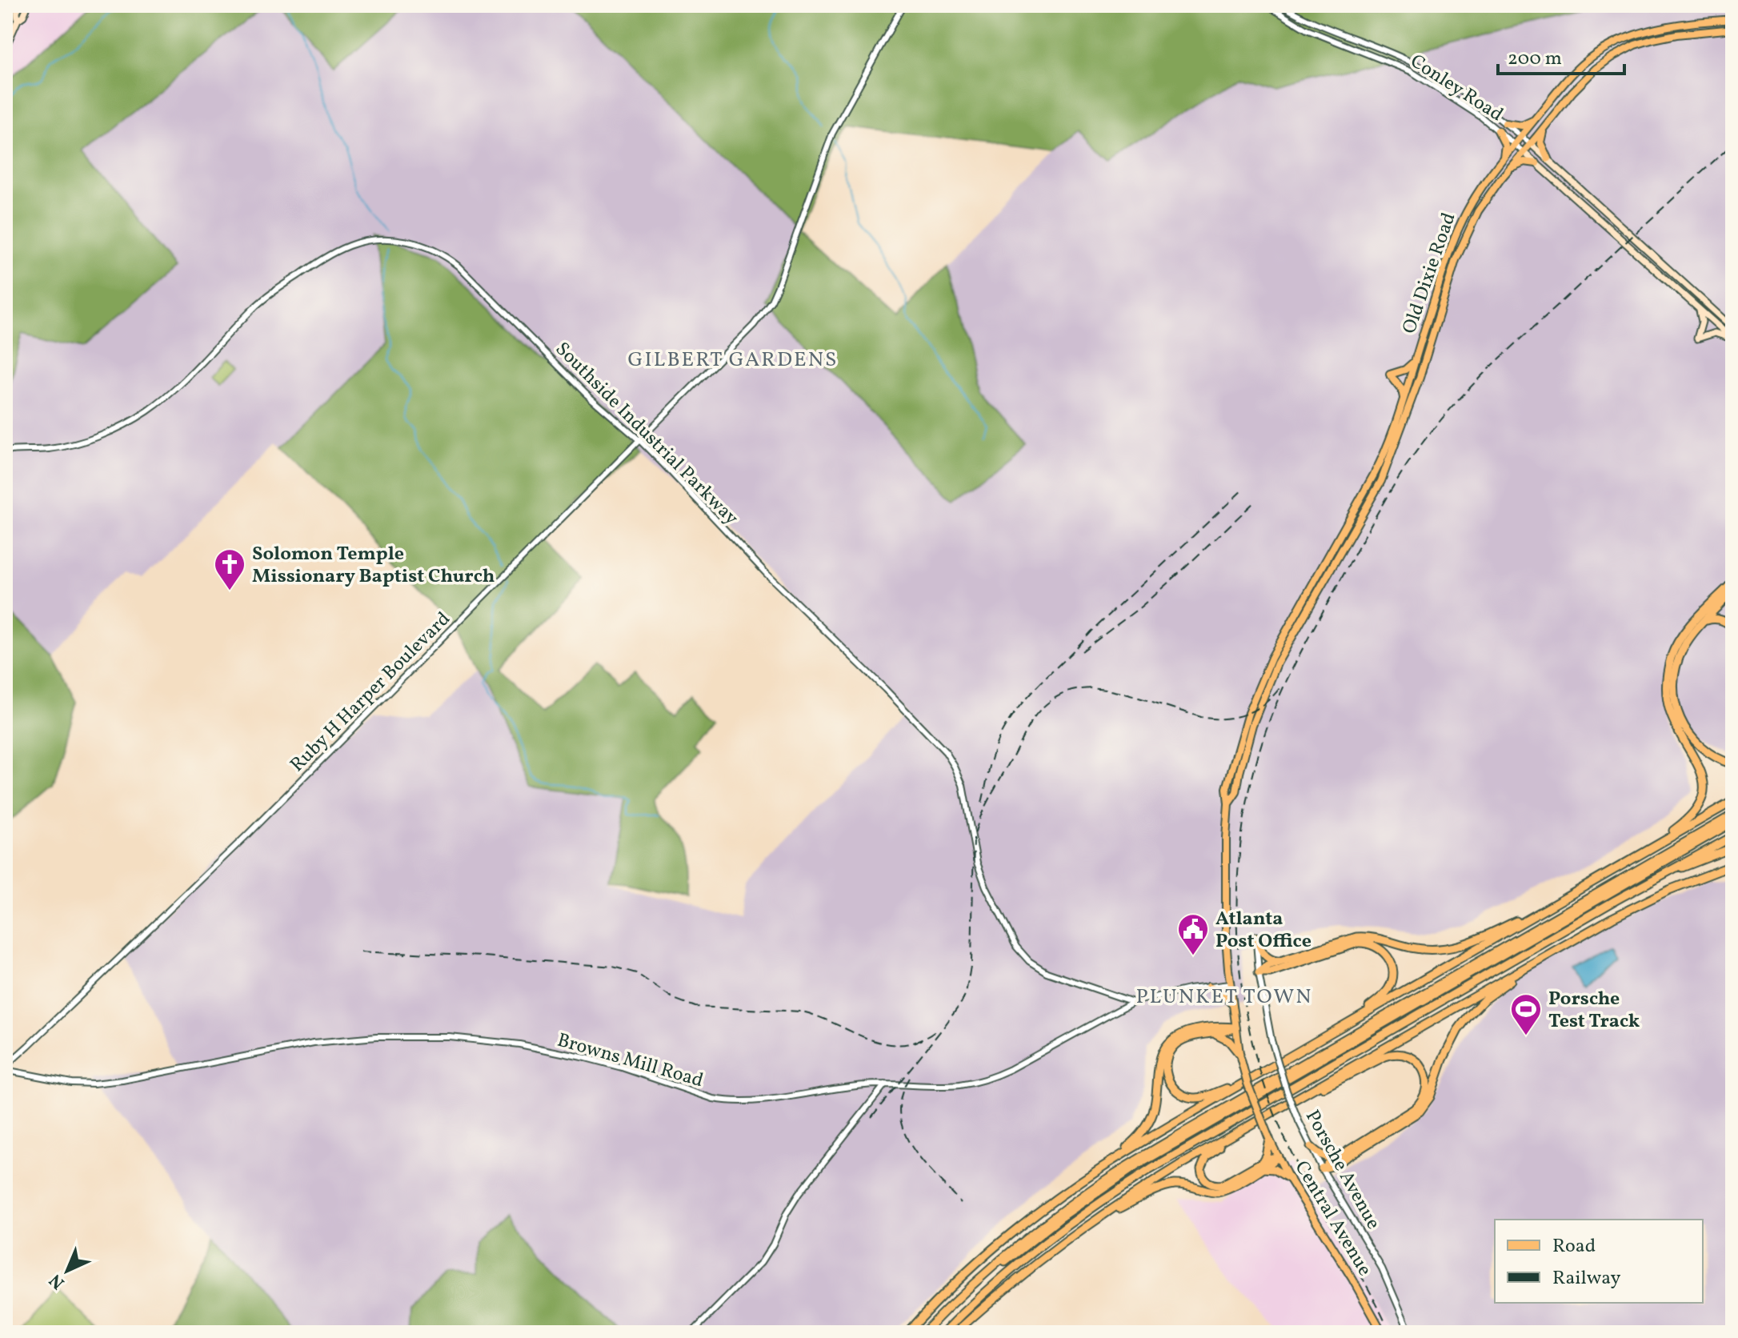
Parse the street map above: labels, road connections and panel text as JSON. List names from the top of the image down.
{
  "streets": {
    "main road": ["Old Dixie Road", "Central Avenue"],
    "street": [
      "Conley Road",
      "Southside Industrial Parkway",
      "Ruby H Harper Boulevard",
      "Browns Mill Road",
      "Porsche Avenue"
    ]
  },
  "crossings": [
    ["Conley Road", "Old Dixie Road"],
    ["Old Dixie Road", "Central Avenue"],
    ["Southside Industrial Parkway", "Ruby H Harper Boulevard"],
    ["Southside Industrial Parkway", "Browns Mill Road"],
    ["Ruby H Harper Boulevard", "Browns Mill Road"],
    ["Browns Mill Road", "Central Avenue"]
  ],
  "districts": ["GILBERT GARDENS", "PLUNKET TOWN"],
  "places": {
    "church": ["Solomon Temple Missionary Baptist Church"],
    "public building": ["Atlanta Post Office"],
    "sports": ["Porsche Test Track"]
  },
  "legend": ["Road", "Railway"],
  "scale_bar": "200 m",
  "north": "bottom left"
}
